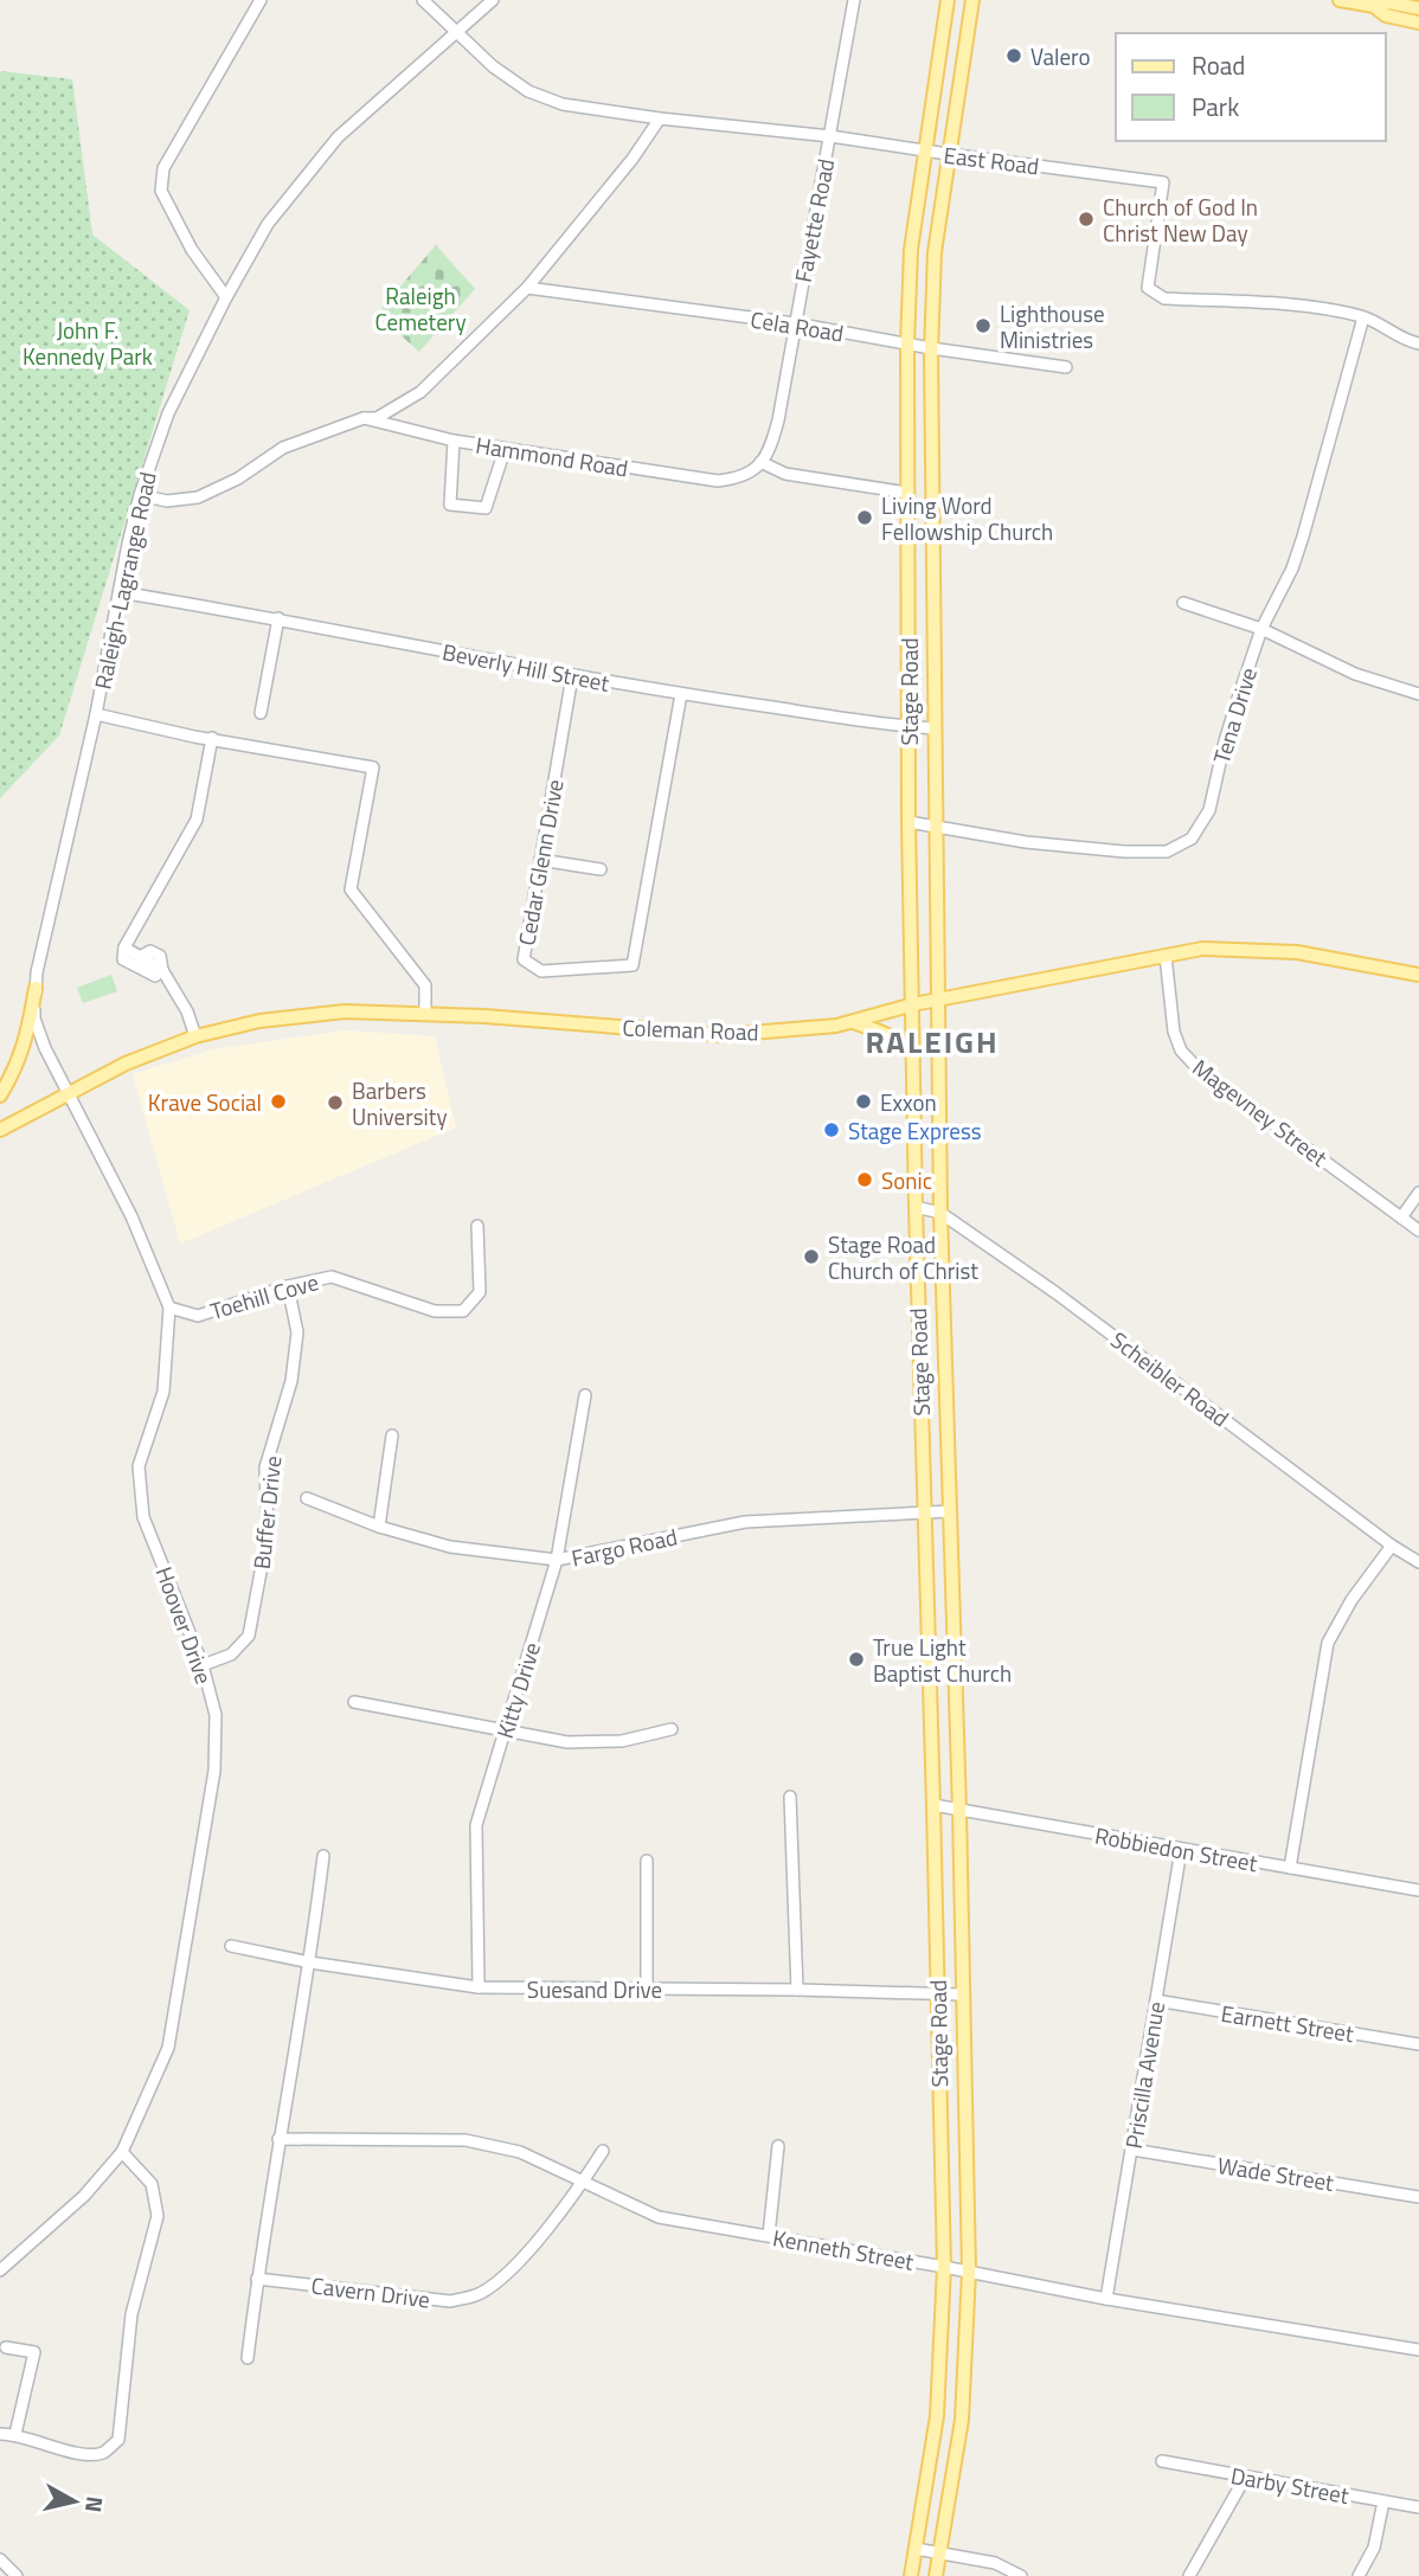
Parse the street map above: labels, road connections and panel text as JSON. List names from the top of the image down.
{
  "streets": {
    "main road": ["Stage Road", "Coleman Road"],
    "street": [
      "East Road",
      "Fayette Road",
      "Cela Road",
      "Hammond Road",
      "Raleigh-Lagrange Road",
      "Beverly Hill Street",
      "Tena Drive",
      "Cedar Glenn Drive",
      "Magevney Street",
      "Toehill Cove",
      "Scheibler Road",
      "Buffer Drive",
      "Fargo Road",
      "Hoover Drive",
      "Kitty Drive",
      "Robbiedon Street",
      "Suesand Drive",
      "Earnett Street",
      "Priscilla Avenue",
      "Wade Street",
      "Kenneth Street",
      "Cavern Drive",
      "Darby Street"
    ]
  },
  "crossings": [
    ["East Road", "Fayette Road"],
    ["East Road", "Raleigh-Lagrange Road"],
    ["East Road", "Stage Road"],
    ["East Road", "Tena Drive"],
    ["Fayette Road", "Cela Road"],
    ["Fayette Road", "Hammond Road"],
    ["Cela Road", "Stage Road"],
    ["Raleigh-Lagrange Road", "Beverly Hill Street"],
    ["Raleigh-Lagrange Road", "Coleman Road"],
    ["Raleigh-Lagrange Road", "Hoover Drive"],
    ["Beverly Hill Street", "Stage Road"],
    ["Beverly Hill Street", "Cedar Glenn Drive"],
    ["Stage Road", "Tena Drive"],
    ["Stage Road", "Coleman Road"],
    ["Stage Road", "Scheibler Road"],
    ["Stage Road", "Fargo Road"],
    ["Stage Road", "Robbiedon Street"],
    ["Stage Road", "Suesand Drive"],
    ["Stage Road", "Kenneth Street"],
    ["Coleman Road", "Magevney Street"],
    ["Coleman Road", "Hoover Drive"],
    ["Toehill Cove", "Buffer Drive"],
    ["Toehill Cove", "Hoover Drive"],
    ["Buffer Drive", "Hoover Drive"],
    ["Fargo Road", "Kitty Drive"],
    ["Kitty Drive", "Suesand Drive"],
    ["Robbiedon Street", "Priscilla Avenue"],
    ["Earnett Street", "Priscilla Avenue"],
    ["Priscilla Avenue", "Wade Street"],
    ["Priscilla Avenue", "Kenneth Street"],
    ["Kenneth Street", "Cavern Drive"]
  ],
  "districts": ["RALEIGH"],
  "parks": ["Raleigh Cemetery", "John F. Kennedy Park"],
  "places": [
    "Valero",
    "Church of God In Christ New Day",
    "Lighthouse Ministries",
    "Living Word Fellowship Church",
    "Krave Social",
    "Exxon",
    "Barbers University",
    "Stage Express",
    "Sonic",
    "Stage Road Church of Christ",
    "True Light Baptist Church"
  ],
  "legend": ["Road", "Park"],
  "north": "right"
}
